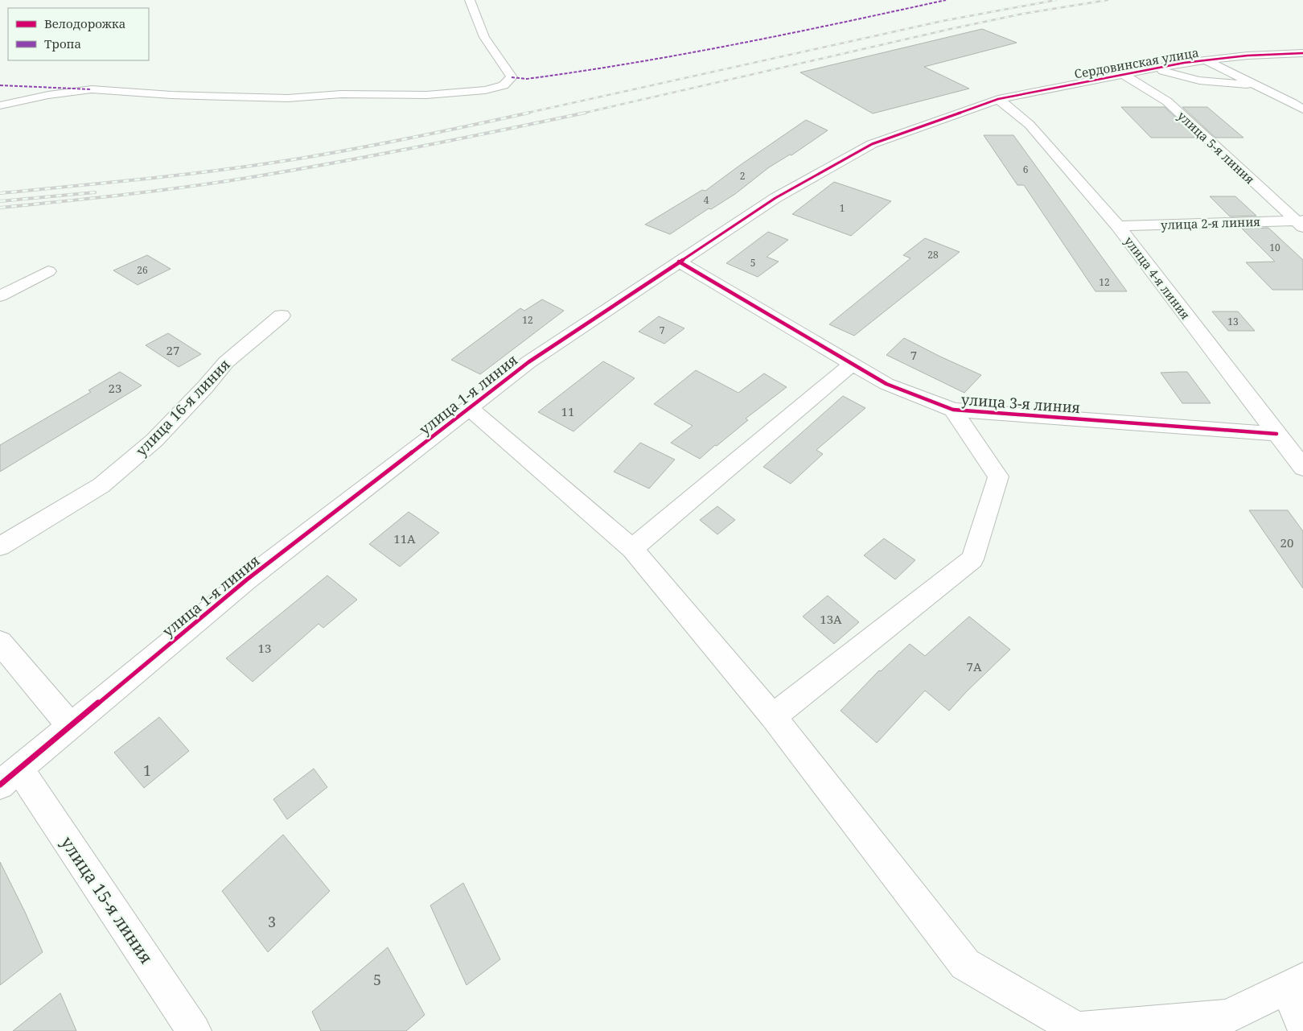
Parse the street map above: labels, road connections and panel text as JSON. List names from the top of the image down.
{
  "streets": {
    "street": [
      "Сердовинская улица",
      "улица 5-я линия",
      "улица 2-я линия",
      "улица 4-я линия",
      "улица 1-я линия",
      "улица 3-я линия",
      "улица 16-я линия",
      "улица 15-я линия"
    ]
  },
  "crossings": [
    ["Сердовинская улица", "улица 5-я линия"],
    ["Сердовинская улица", "улица 4-я линия"],
    ["Сердовинская улица", "улица 1-я линия"],
    ["улица 5-я линия", "улица 2-я линия"],
    ["улица 2-я линия", "улица 4-я линия"],
    ["улица 4-я линия", "улица 1-я линия"],
    ["улица 4-я линия", "улица 3-я линия"],
    ["улица 1-я линия", "улица 3-я линия"],
    ["улица 1-я линия", "улица 15-я линия"]
  ],
  "house_numbers": [
    "6",
    "2",
    "4",
    "1",
    "10",
    "28",
    "5",
    "26",
    "12",
    "12",
    "13",
    "7",
    "27",
    "7",
    "23",
    "11",
    "11А",
    "20",
    "13А",
    "13",
    "7А",
    "1",
    "3",
    "5"
  ],
  "legend": ["Велодорожка", "Тропа"]
}
